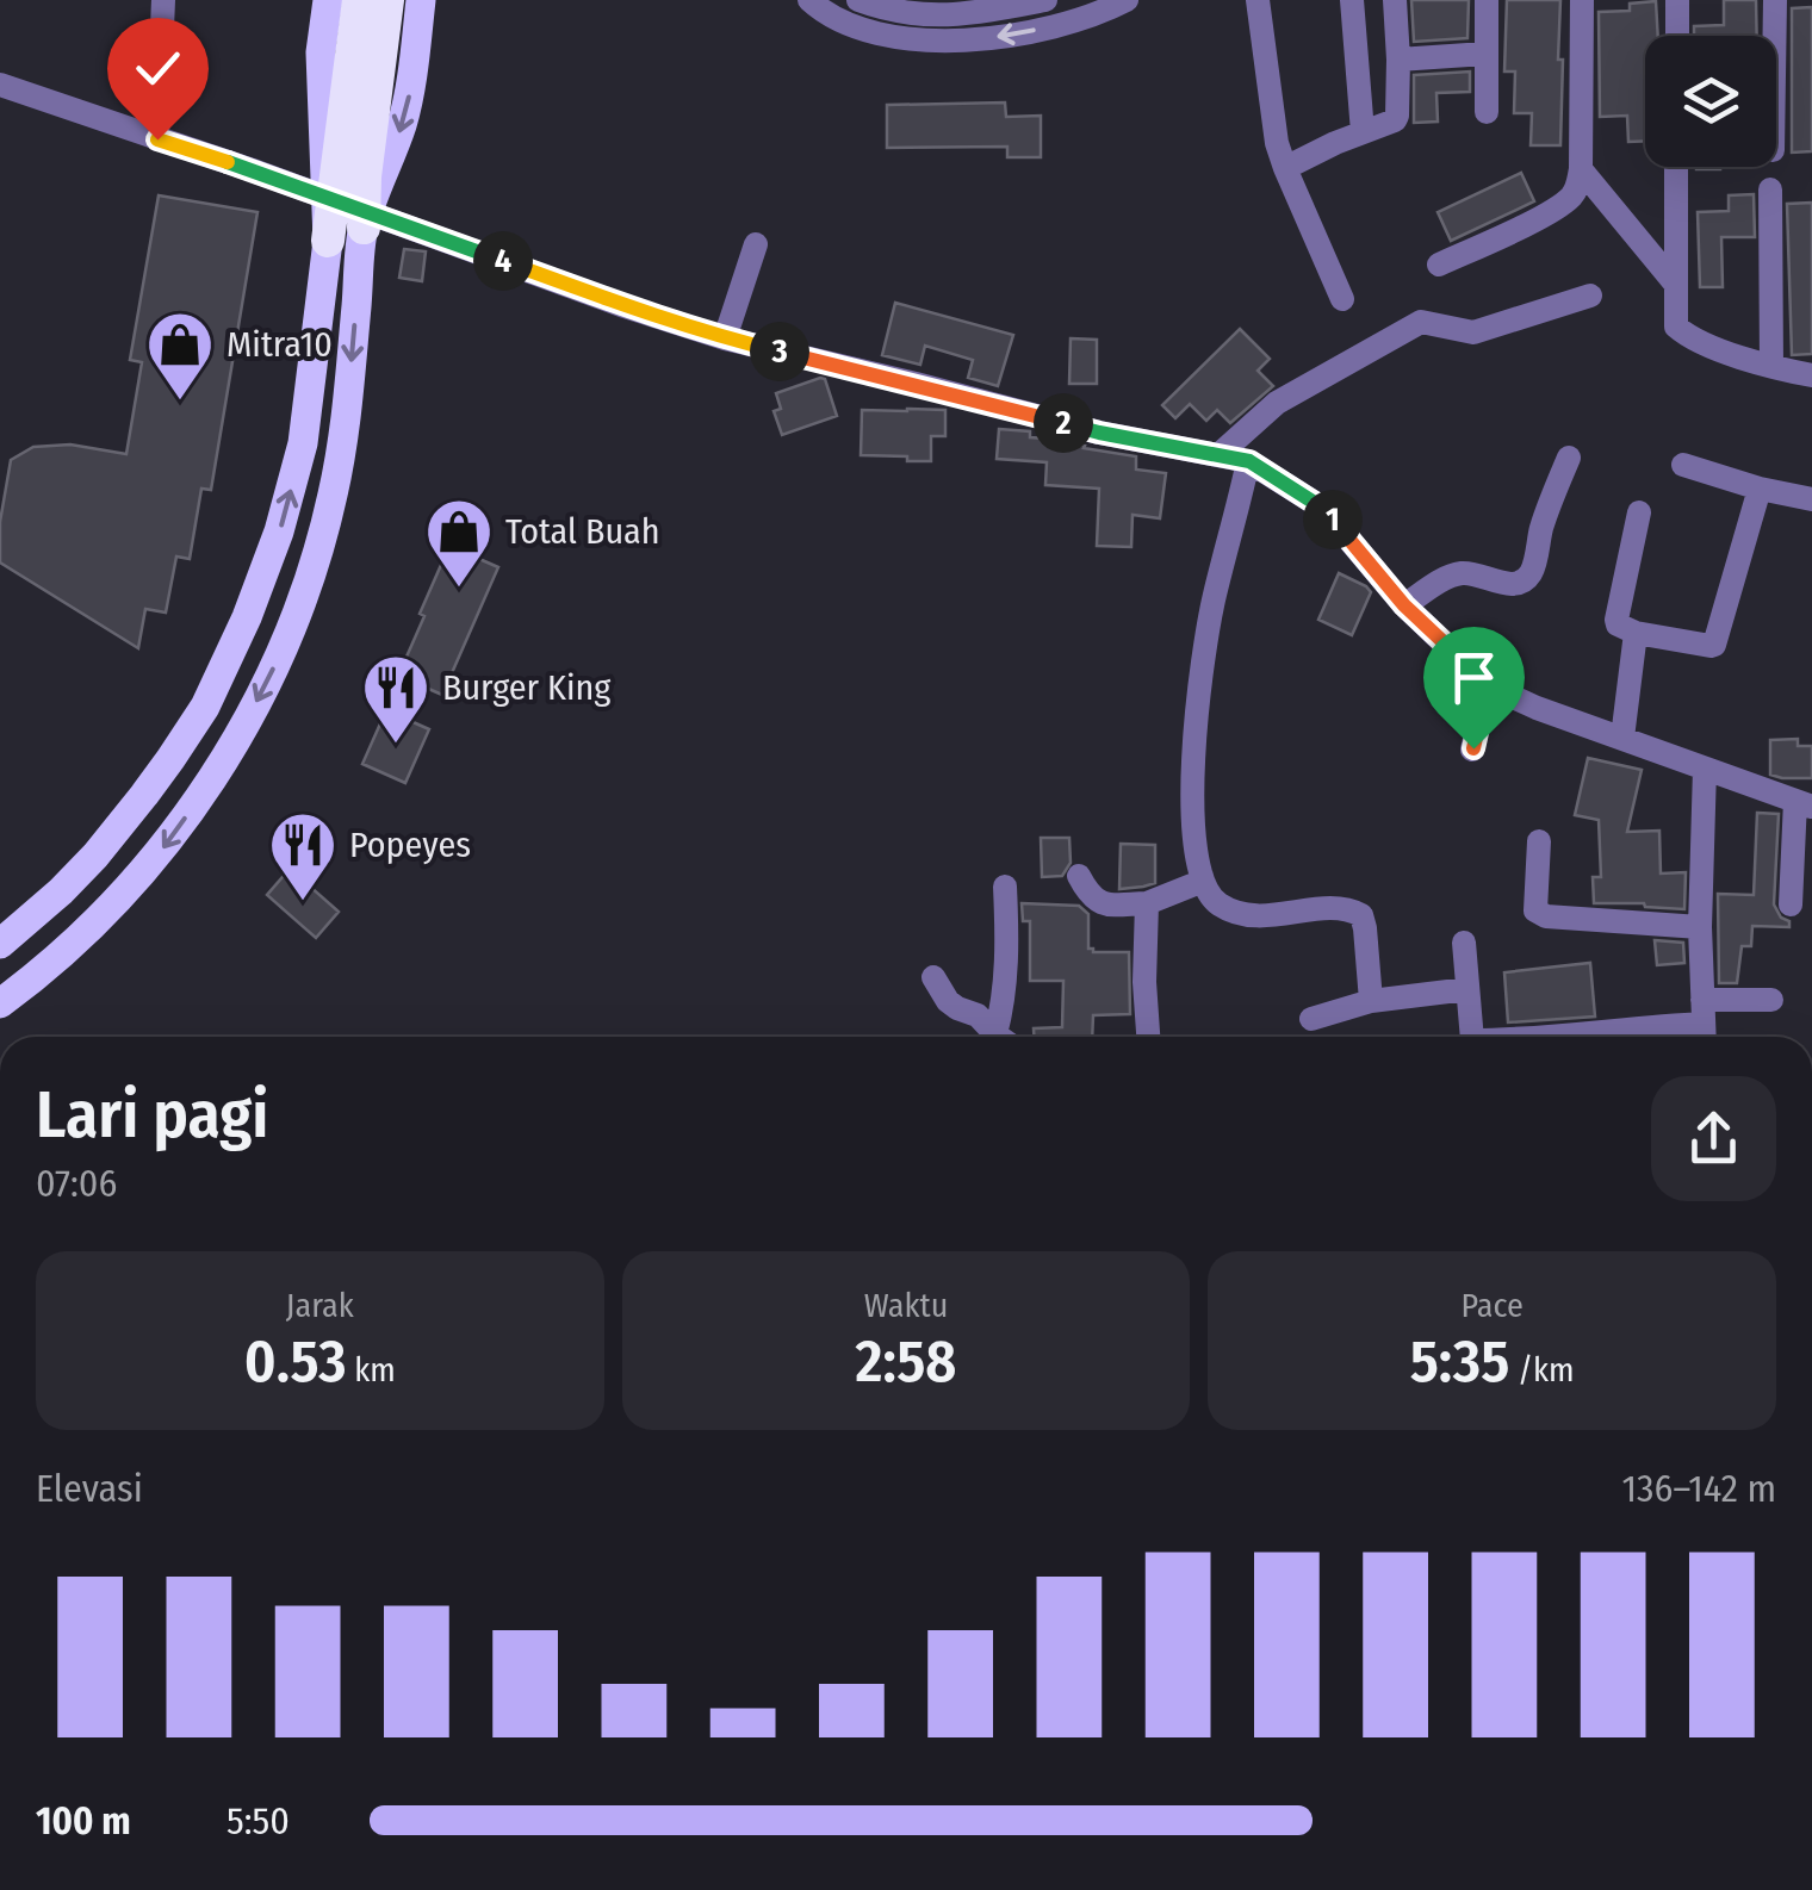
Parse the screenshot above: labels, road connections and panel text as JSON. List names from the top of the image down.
{
  "places": {
    "shop": ["Mitra10", "Total Buah"],
    "restaurant": ["Burger King", "Popeyes"]
  },
  "page": {
    "pins": [
      "4",
      "3",
      "2",
      "1"
    ],
    "heading": ["Lari pagi", "07:06"],
    "stats": [
      ["Jarak", "0.53 km"],
      ["Waktu", "2:58"],
      ["Pace", "5:35 /km"]
    ],
    "chart": ["Elevasi", "136–142 m"],
    "list": [
      {
        "name": "100 m",
        "note": "5:50"
      }
    ]
  }
}
